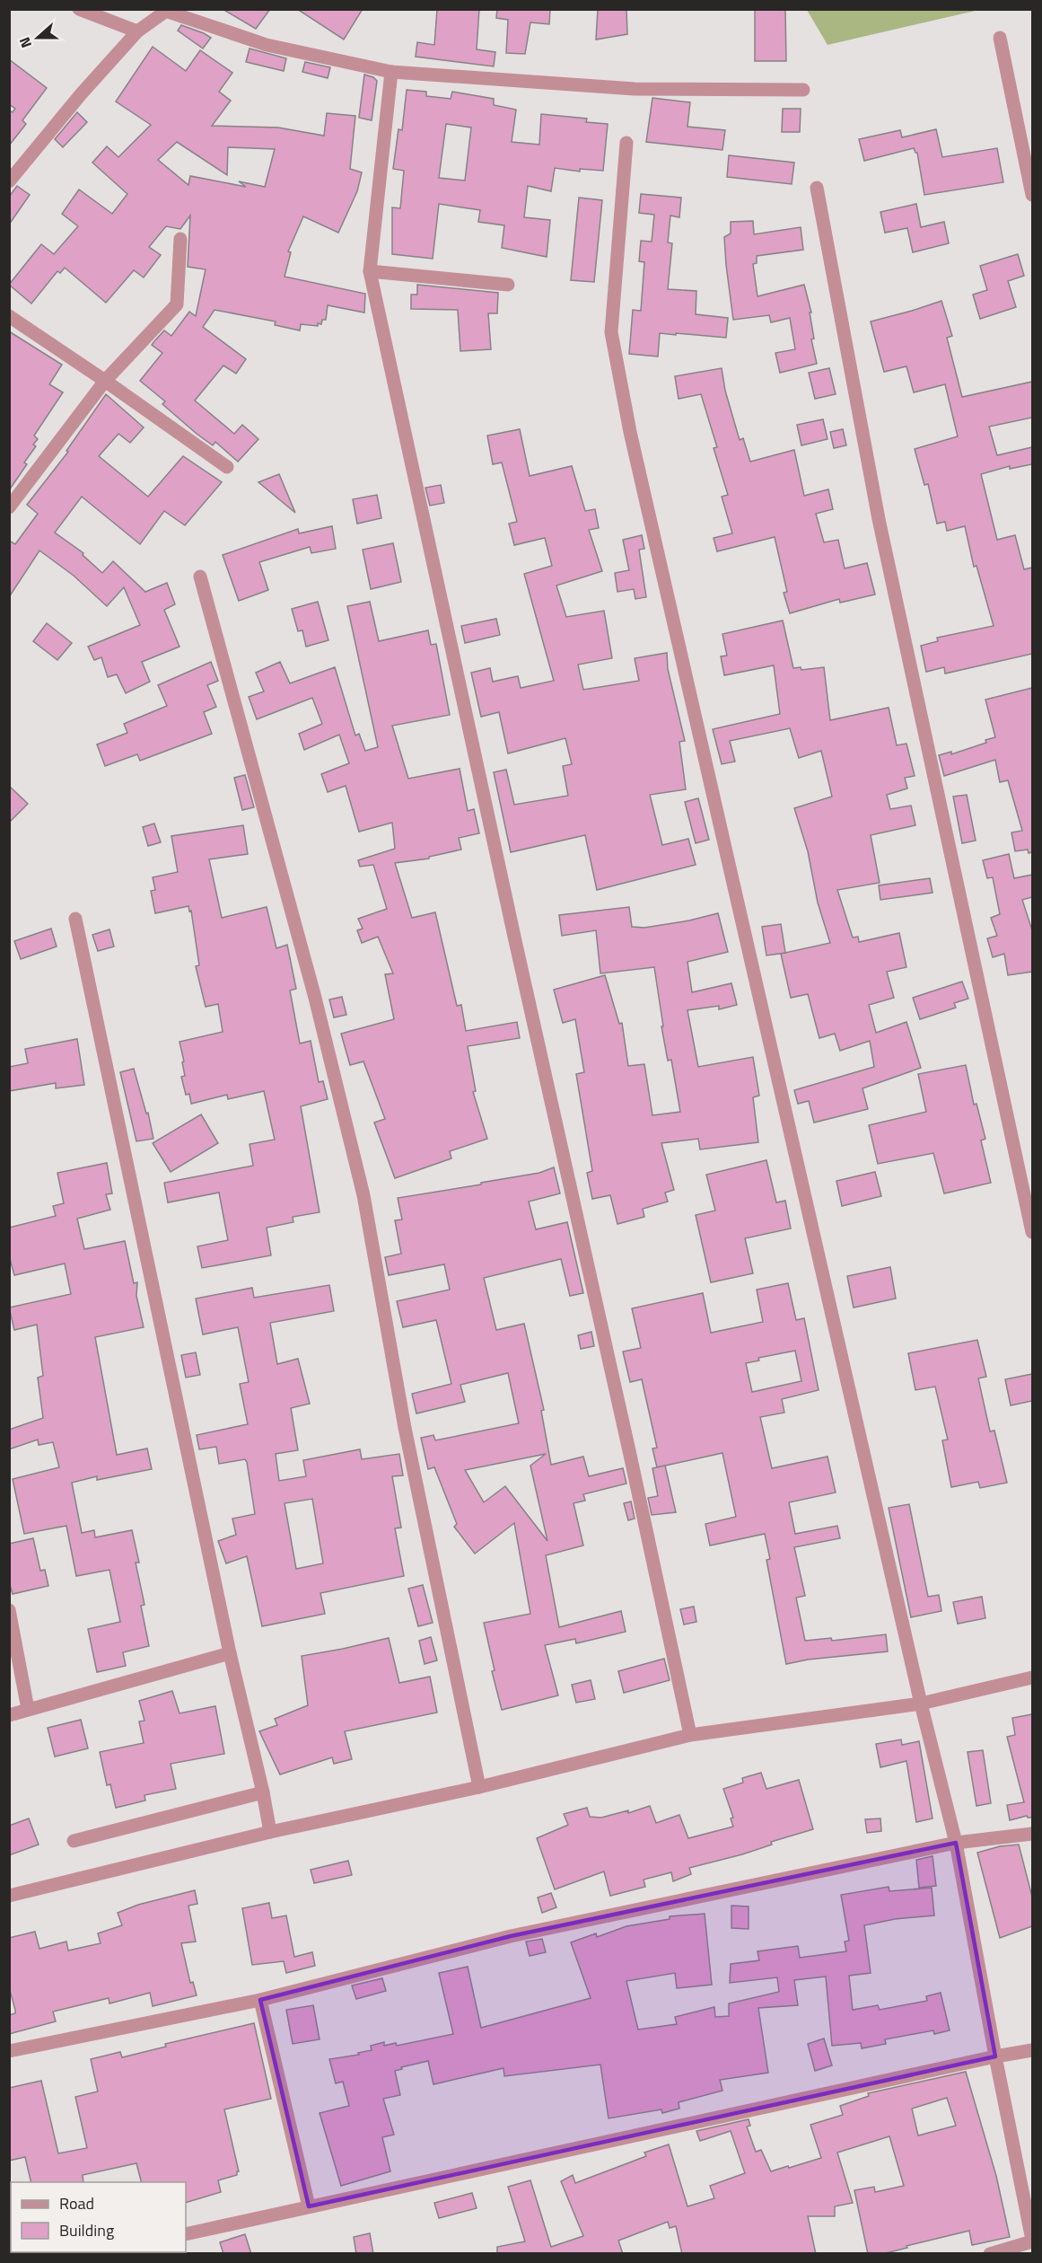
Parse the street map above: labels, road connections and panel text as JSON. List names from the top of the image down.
{
  "legend": ["Road", "Building"],
  "north": "left"
}
